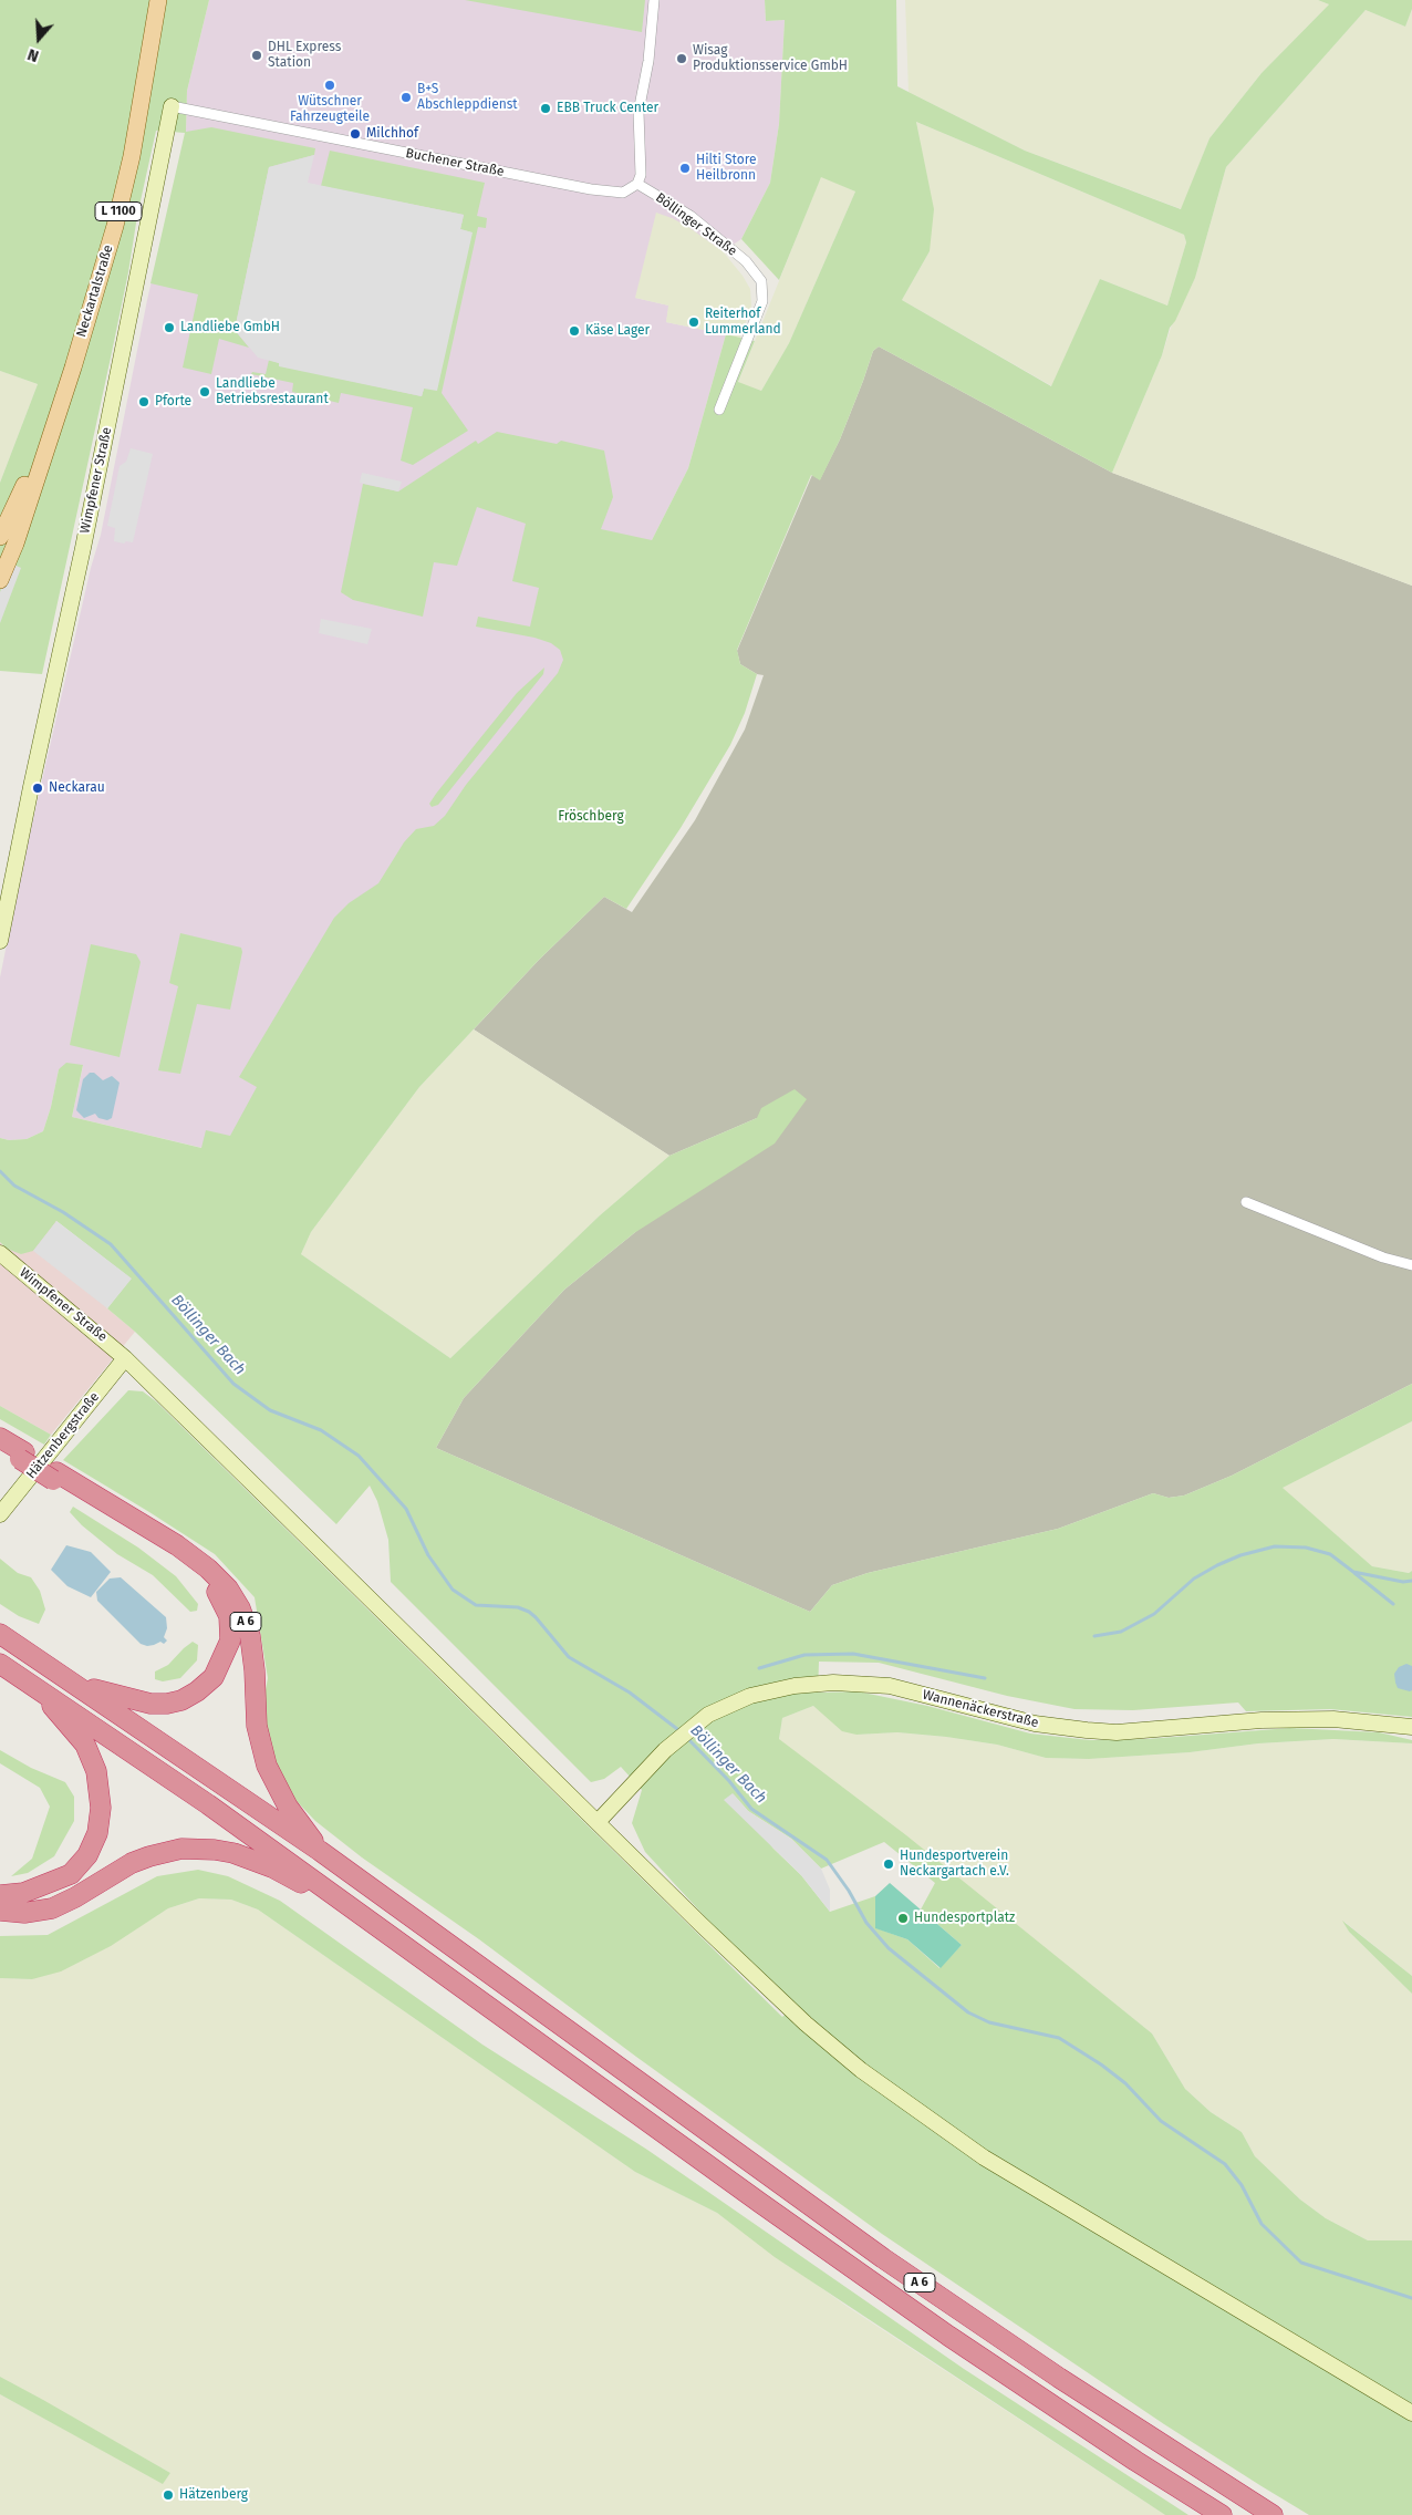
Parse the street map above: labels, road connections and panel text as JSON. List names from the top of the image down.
{
  "streets": {
    "highway": ["A 6"],
    "main road": ["L 1100", "Neckartalstraße"],
    "street": [
      "Buchener Straße",
      "Böllinger Straße",
      "Wimpfener Straße",
      "Hätzenbergstraße",
      "Wannenäckerstraße"
    ]
  },
  "crossings": [
    ["Buchener Straße", "Böllinger Straße"],
    ["Buchener Straße", "Wimpfener Straße"],
    ["Wimpfener Straße", "Hätzenbergstraße"],
    ["Wimpfener Straße", "Wannenäckerstraße"]
  ],
  "water": ["Böllinger Bach"],
  "parks": ["Fröschberg"],
  "places": [
    "DHL Express Station",
    "Wisag Produktionsservice GmbH",
    "Wütschner Fahrzeugteile",
    "B+S Abschleppdienst",
    "EBB Truck Center",
    "Milchhof",
    "Hilti Store Heilbronn",
    "Reiterhof Lummerland",
    "Landliebe GmbH",
    "Käse Lager",
    "Landliebe Betriebsrestaurant",
    "Pforte",
    "Neckarau",
    "Hundesportverein Neckargartach e.V.",
    "Hundesportplatz",
    "Hätzenberg"
  ],
  "north": "bottom"
}
